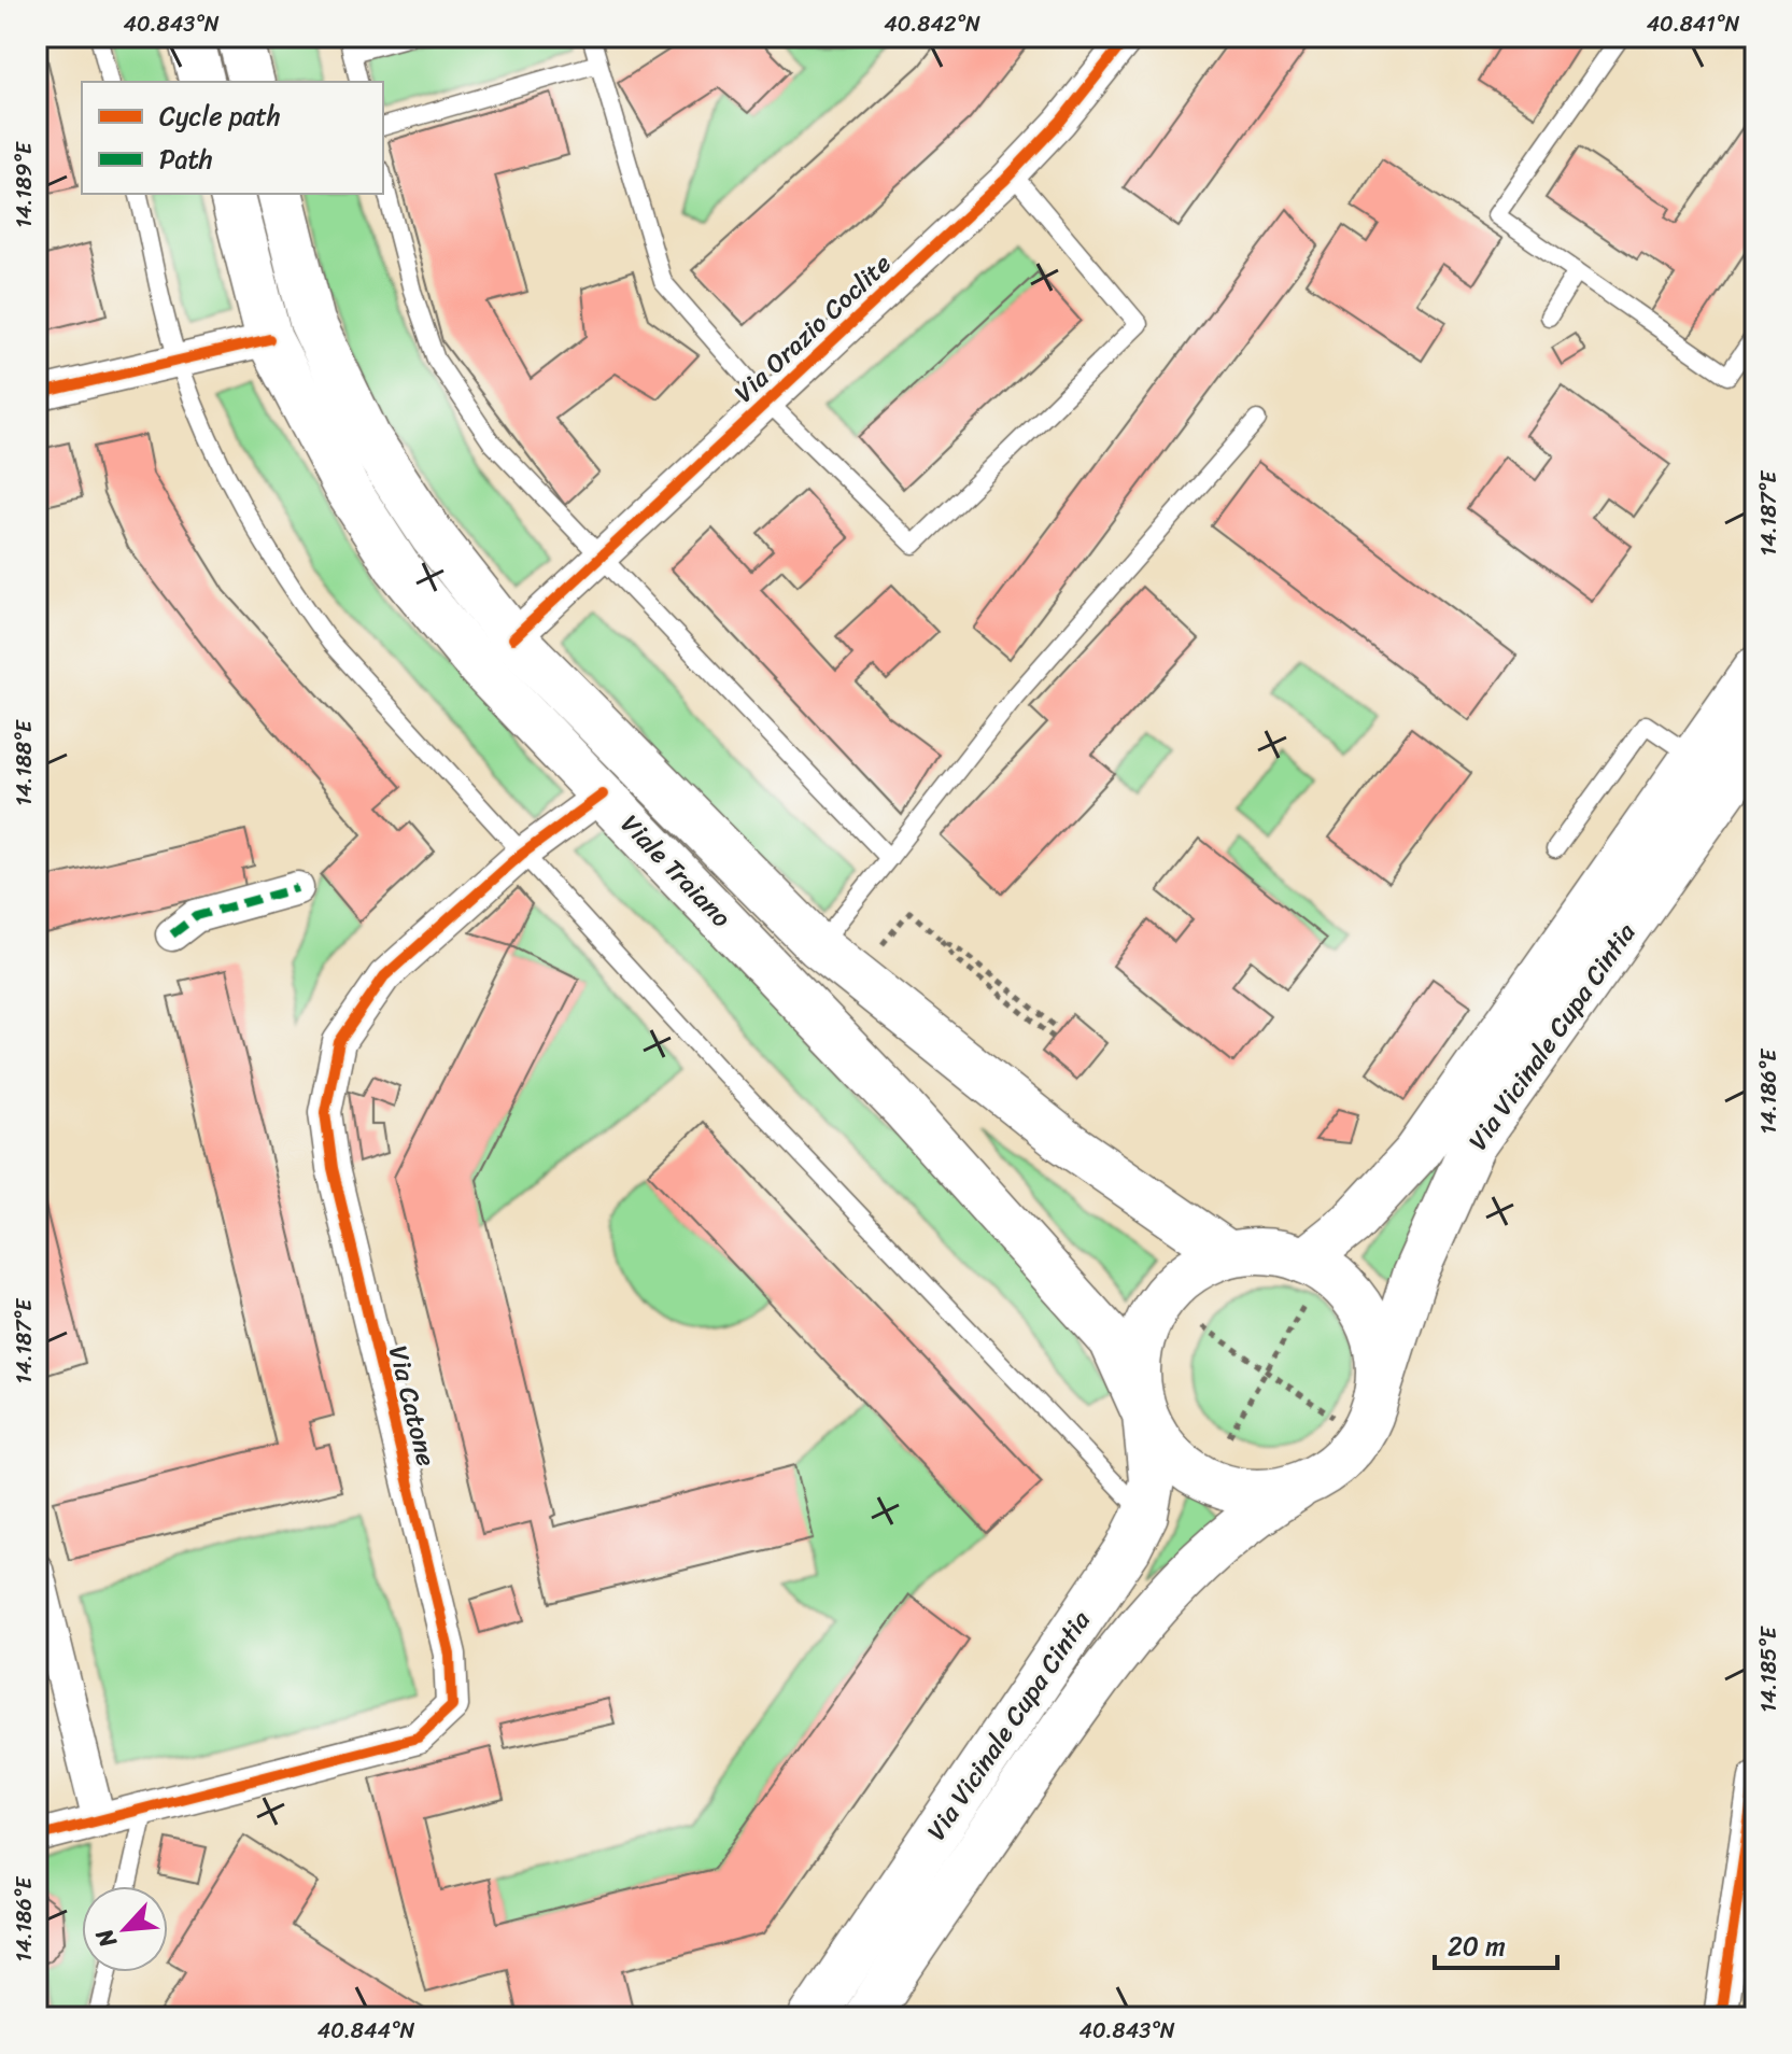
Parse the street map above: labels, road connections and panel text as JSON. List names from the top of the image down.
{
  "streets": {
    "main road": ["Viale Traiano", "Via Vicinale Cupa Cintia"],
    "street": ["Via Orazio Coclite", "Via Catone"]
  },
  "crossings": [
    ["Via Orazio Coclite", "Viale Traiano"],
    ["Viale Traiano", "Via Vicinale Cupa Cintia"],
    ["Viale Traiano", "Via Catone"]
  ],
  "legend": ["Cycle path", "Path"],
  "scale_bar": "20 m",
  "north": "bottom left",
  "coordinates": [
    "40.843°N",
    "40.842°N",
    "40.841°N",
    "14.189°E",
    "14.187°E",
    "14.188°E",
    "14.186°E",
    "14.185°E",
    "40.844°N"
  ]
}
